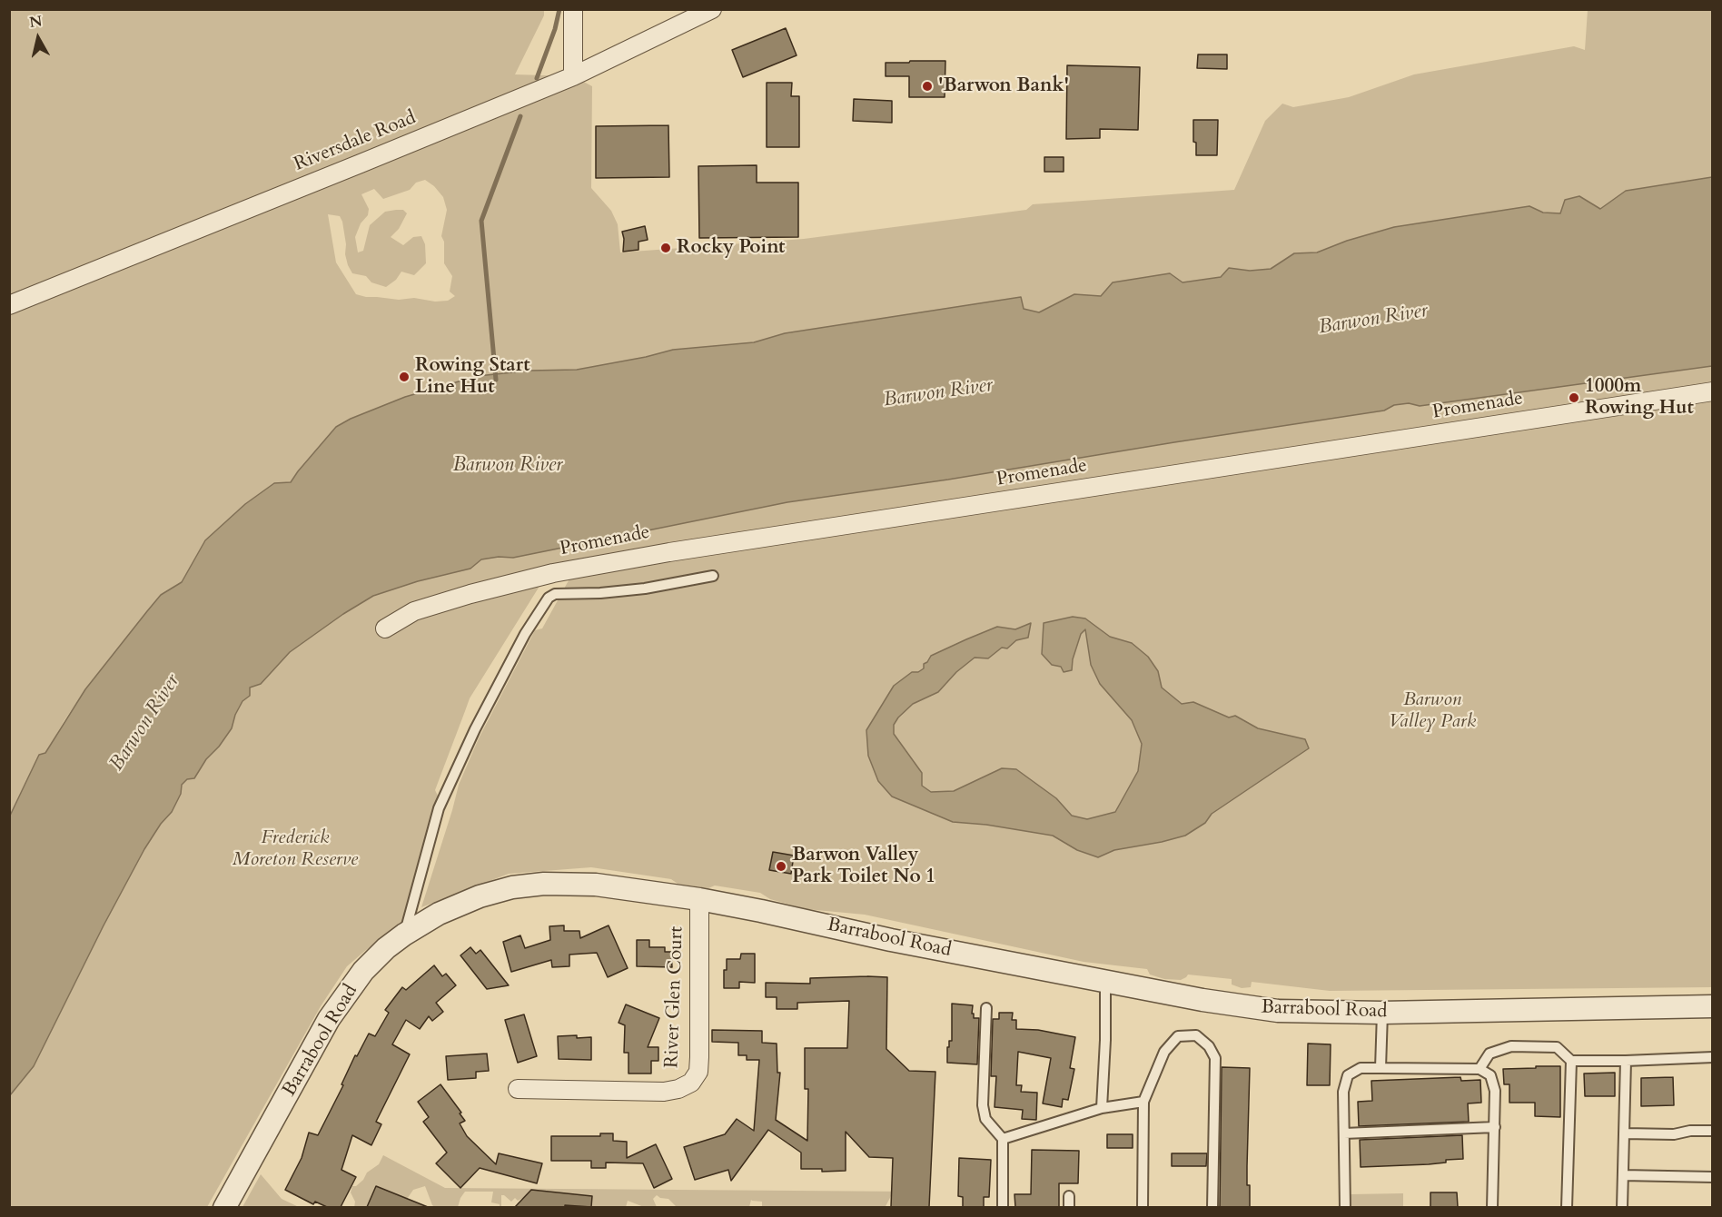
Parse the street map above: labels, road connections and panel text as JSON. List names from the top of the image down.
{
  "streets": {
    "street": [
      "Riversdale Road",
      "Promenade",
      "Barrabool Road",
      "River Glen Court"
    ]
  },
  "crossings": [
    ["Barrabool Road", "River Glen Court"]
  ],
  "water": ["Barwon River"],
  "parks": ["Barwon Valley Park", "Frederick Moreton Reserve"],
  "places": [
    "'Barwon Bank'",
    "Rocky Point",
    "Rowing Start Line Hut",
    "1000m Rowing Hut",
    "Barwon Valley Park Toilet No 1"
  ],
  "north": "top"
}
